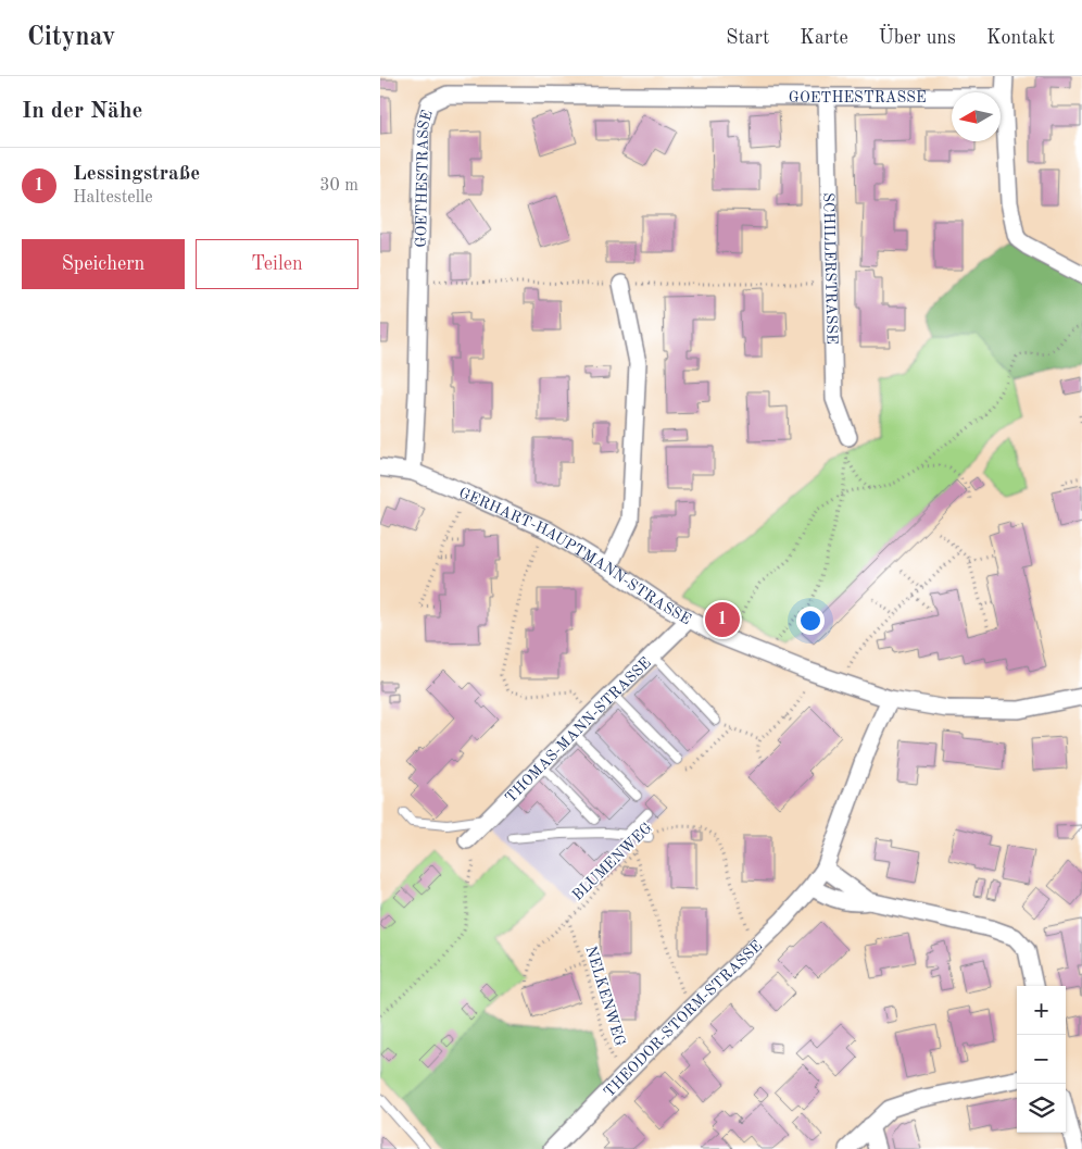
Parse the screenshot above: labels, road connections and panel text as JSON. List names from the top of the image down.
{
  "streets": {
    "street": [
      "GOETHESTRASSE",
      "SCHILLERSTRASSE",
      "GERHART-HAUPTMANN-STRASSE",
      "THOMAS-MANN-STRASSE",
      "THEODOR-STORM-STRASSE"
    ],
    "path": ["BLUMENWEG", "NELKENWEG"]
  },
  "crossings": [
    ["GOETHESTRASSE", "SCHILLERSTRASSE"],
    ["GOETHESTRASSE", "GERHART-HAUPTMANN-STRASSE"],
    ["GERHART-HAUPTMANN-STRASSE", "THOMAS-MANN-STRASSE"],
    ["GERHART-HAUPTMANN-STRASSE", "THEODOR-STORM-STRASSE"],
    ["BLUMENWEG", "NELKENWEG"],
    ["BLUMENWEG", "THEODOR-STORM-STRASSE"],
    ["NELKENWEG", "THEODOR-STORM-STRASSE"]
  ],
  "north": "left",
  "page": {
    "header": "Citynav",
    "nav": [
      "Start",
      "Karte",
      "Über uns",
      "Kontakt"
    ],
    "heading": "In der Nähe",
    "list": [
      {
        "mark": "1",
        "name": "Lessingstraße",
        "note": "Haltestelle",
        "value": "30 m"
      }
    ],
    "buttons": ["Speichern", "Teilen"],
    "pins": "1",
    "map_buttons": ["+", "−"]
  }
}
